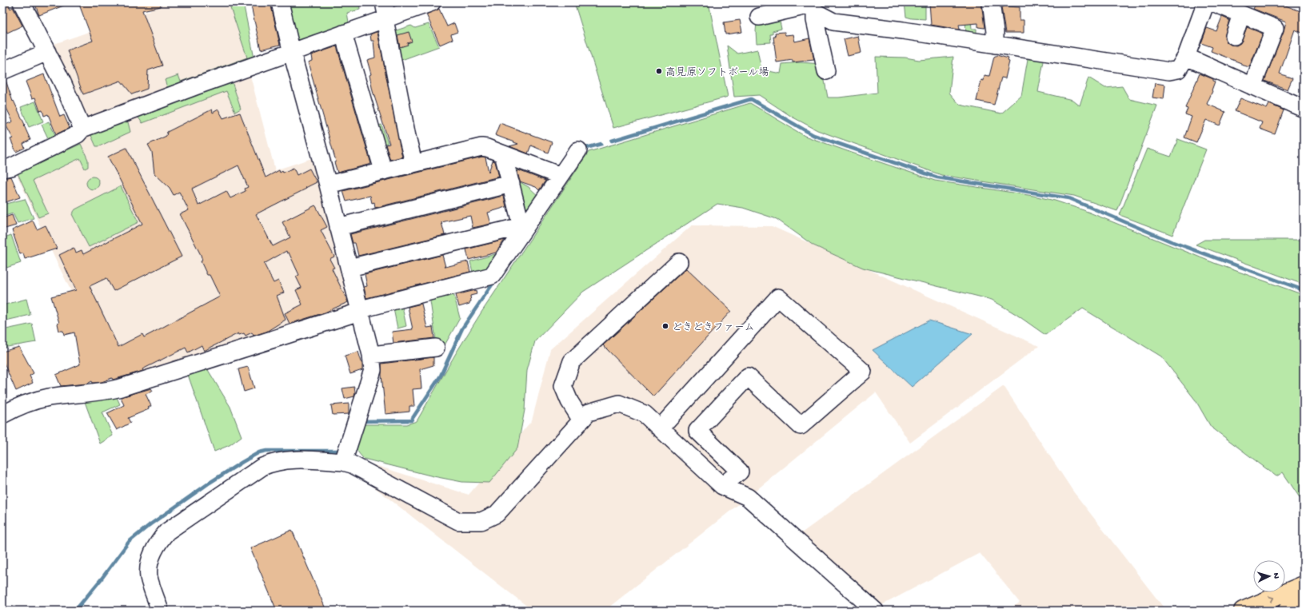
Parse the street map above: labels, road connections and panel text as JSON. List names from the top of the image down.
{
  "places": ["高見原ソフトボール場", "どきどきファーム"],
  "north": "right"
}
